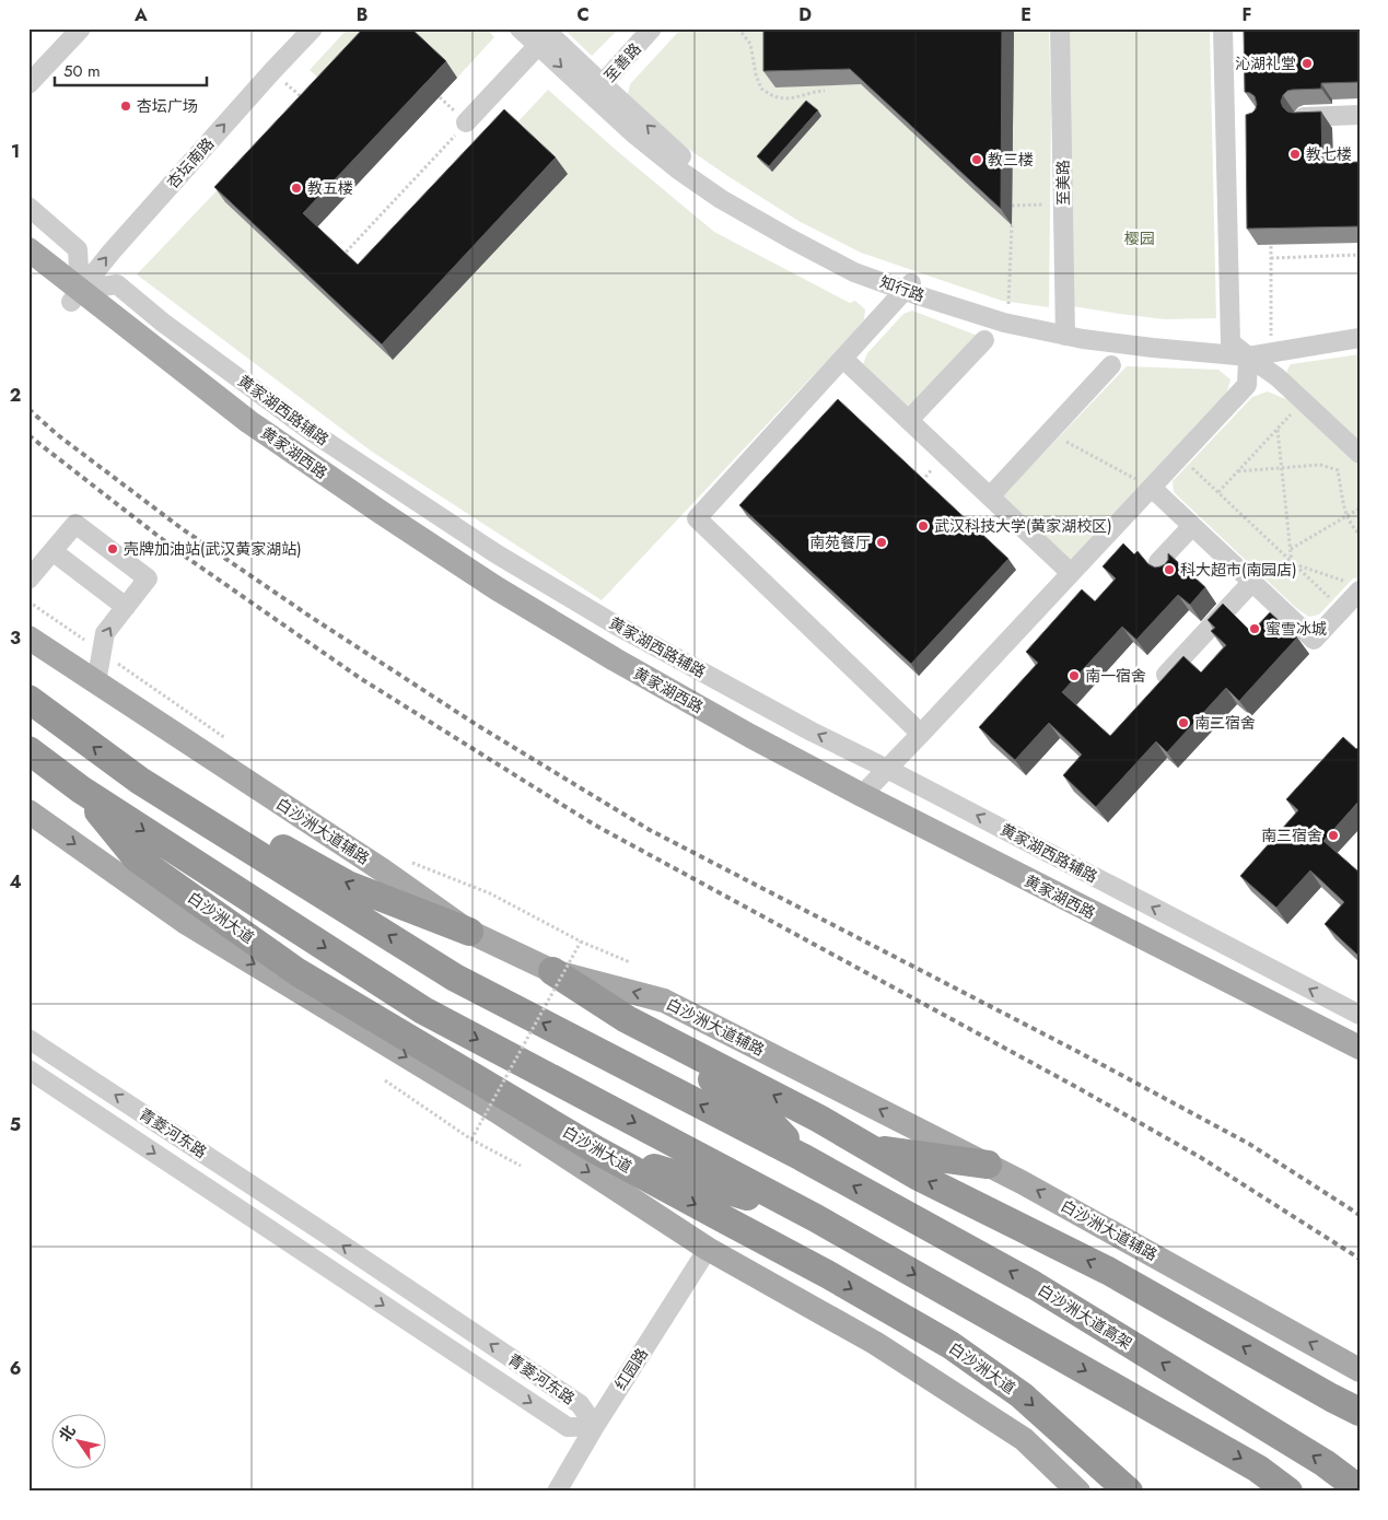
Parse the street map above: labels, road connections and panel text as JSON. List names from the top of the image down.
{
  "streets": {
    "highway": ["白沙洲大道", "白沙洲大道高架"],
    "main road": ["黄家湖西路", "白沙洲大道辅路"],
    "street": [
      "至善路",
      "杏坛南路",
      "至美路",
      "知行路",
      "黄家湖西路辅路",
      "青菱河东路",
      "红园路"
    ]
  },
  "crossings": [
    ["至善路", "知行路"],
    ["杏坛南路", "黄家湖西路辅路"],
    ["杏坛南路", "黄家湖西路"],
    ["至美路", "知行路"],
    ["黄家湖西路辅路", "黄家湖西路"],
    ["青菱河东路", "红园路"]
  ],
  "one_way": ["杏坛南路", "黄家湖西路辅路"],
  "parks": ["樱园"],
  "places": [
    "沁湖礼堂",
    "杏坛广场",
    "教七楼",
    "教三楼",
    "教五楼",
    "武汉科技大学(黄家湖校区)",
    "南苑餐厅",
    "壳牌加油站(武汉黄家湖站)",
    "科大超市(南园店)",
    "蜜雪冰城",
    "南一宿舍",
    "南二宿舍",
    "南三宿舍"
  ],
  "scale_bar": "50 m",
  "north": "top left",
  "grid": {
    "columns": [
      "A",
      "B",
      "C",
      "D",
      "E",
      "F"
    ],
    "rows": [
      "1",
      "2",
      "3",
      "4",
      "5",
      "6"
    ]
  }
}
